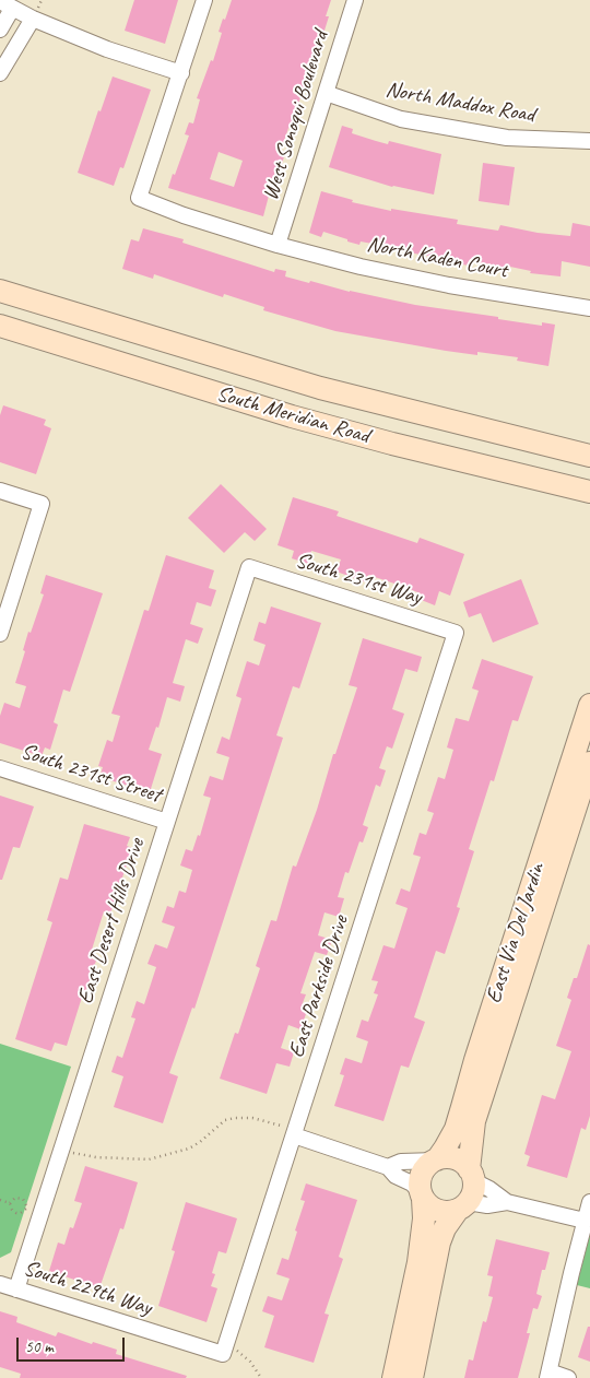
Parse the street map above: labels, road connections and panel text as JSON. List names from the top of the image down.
{
  "streets": {
    "street": [
      "North Maddox Road",
      "West Sonoqui Boulevard",
      "North Kaden Court",
      "South Meridian Road",
      "South 231st Way",
      "South 231st Street",
      "East Desert Hills Drive",
      "East Via Del Jardin",
      "East Parkside Drive",
      "South 229th Way"
    ]
  },
  "crossings": [
    ["North Maddox Road", "West Sonoqui Boulevard"],
    ["West Sonoqui Boulevard", "North Kaden Court"],
    ["South 231st Way", "East Desert Hills Drive"],
    ["South 231st Way", "East Parkside Drive"],
    ["South 231st Street", "East Desert Hills Drive"],
    ["East Desert Hills Drive", "South 229th Way"],
    ["East Parkside Drive", "South 229th Way"]
  ],
  "scale_bar": "50 m"
}
